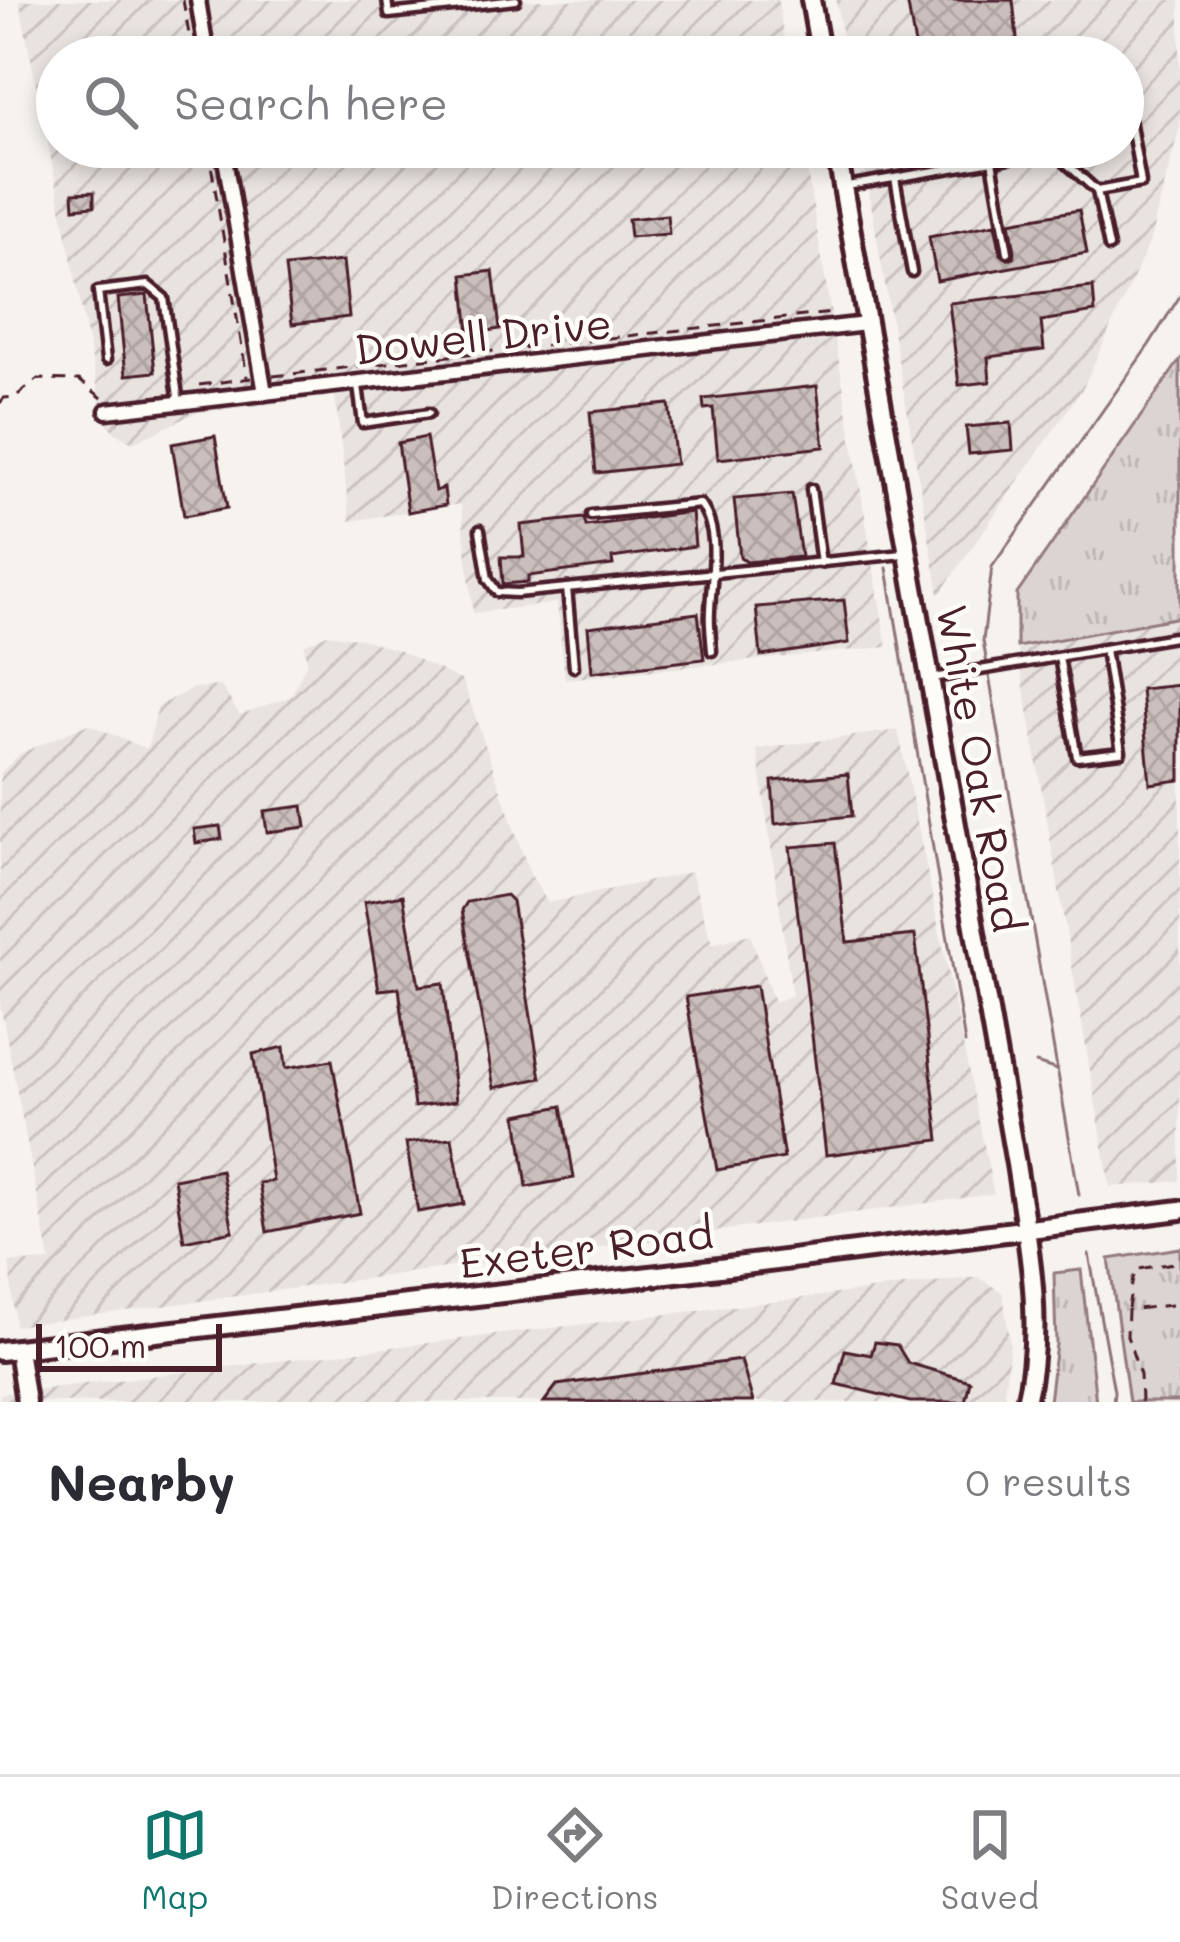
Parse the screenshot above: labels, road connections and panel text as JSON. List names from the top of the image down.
{
  "streets": {
    "street": ["Dowell Drive", "White Oak Road", "Exeter Road"]
  },
  "crossings": [
    ["Dowell Drive", "White Oak Road"],
    ["White Oak Road", "Exeter Road"]
  ],
  "scale_bar": "100 m",
  "page": {
    "search": "Search here",
    "scale": "100 m",
    "heading": ["Nearby", "0 results"],
    "nav": ["Map", "Directions", "Saved"]
  }
}
